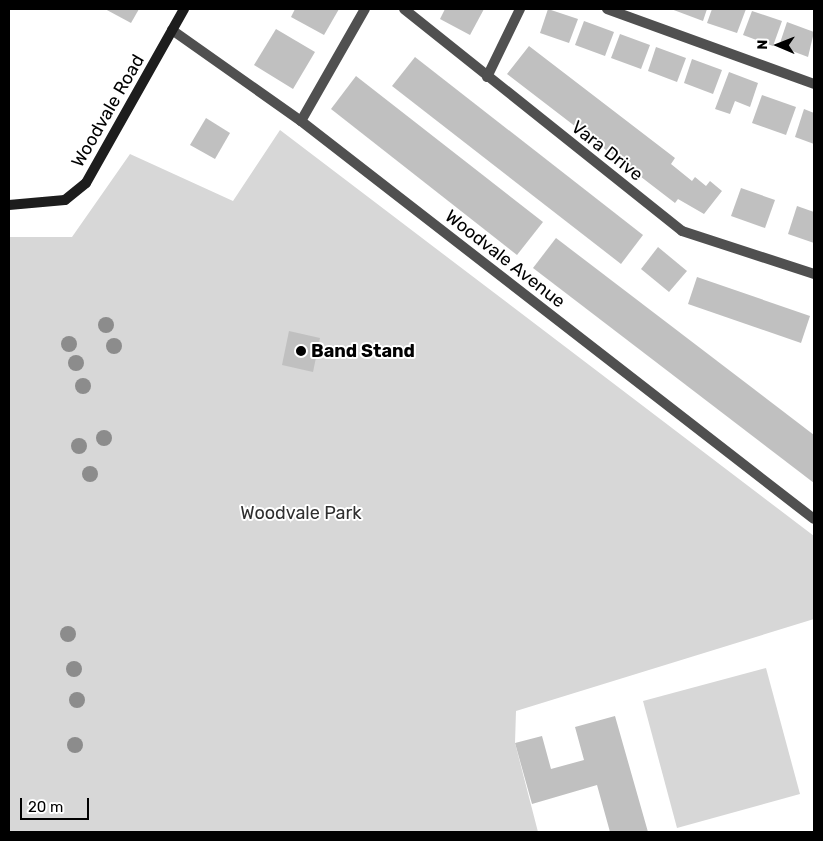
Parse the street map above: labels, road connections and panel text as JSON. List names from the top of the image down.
{
  "streets": {
    "main road": ["Woodvale Road"],
    "street": ["Vara Drive", "Woodvale Avenue"]
  },
  "crossings": [
    ["Woodvale Road", "Woodvale Avenue"]
  ],
  "parks": ["Woodvale Park"],
  "places": ["Band Stand"],
  "scale_bar": "20 m",
  "north": "left"
}
